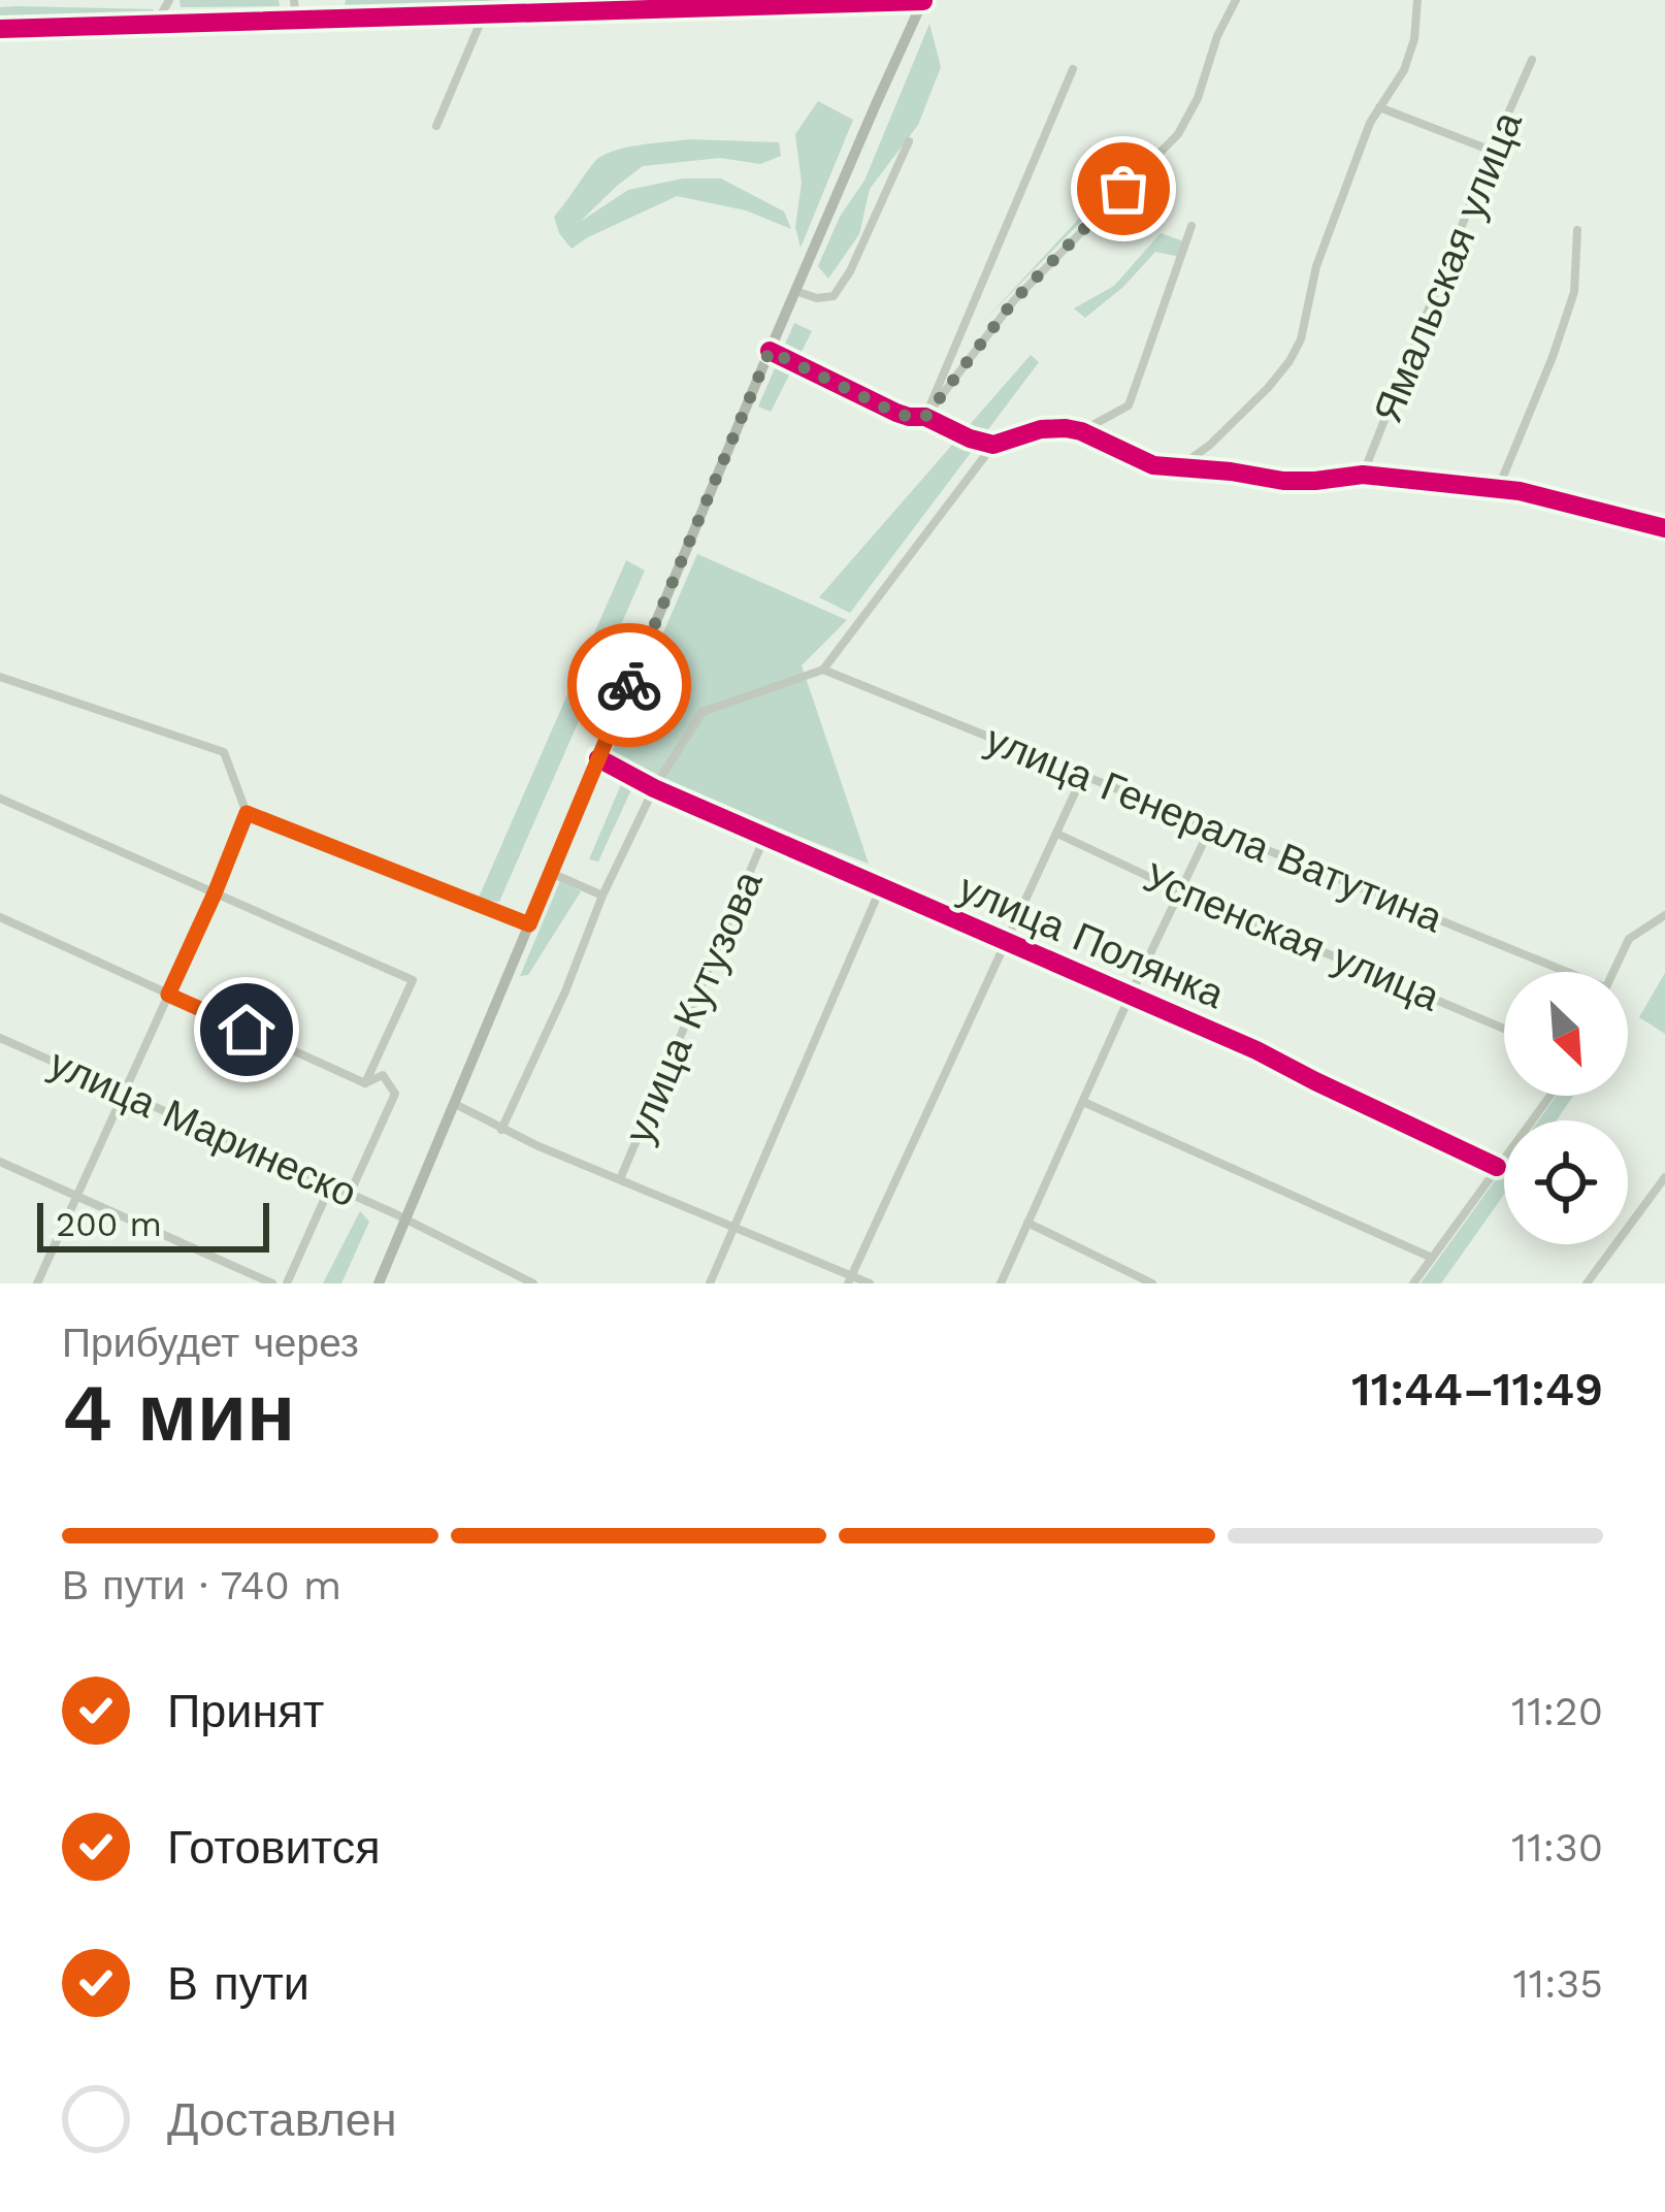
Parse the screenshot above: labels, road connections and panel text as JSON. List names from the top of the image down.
{
  "streets": {
    "street": [
      "Ямальская улица",
      "улица Генерала Ватутина",
      "Успенская улица",
      "улица Полянка",
      "улица Кутузова",
      "улица Маринеско"
    ]
  },
  "crossings": [
    ["улица Полянка", "улица Кутузова"]
  ],
  "scale_bar": "200 m",
  "north": "bottom right",
  "page": {
    "scale": "200 m",
    "heading": ["4 мин", "Прибудет через", "11:44–11:49"],
    "bar": "В пути · 740 m",
    "list": [
      ["Принят", "11:20"],
      ["Готовится", "11:30"],
      ["В пути", "11:35"],
      "Доставлен"
    ]
  }
}
